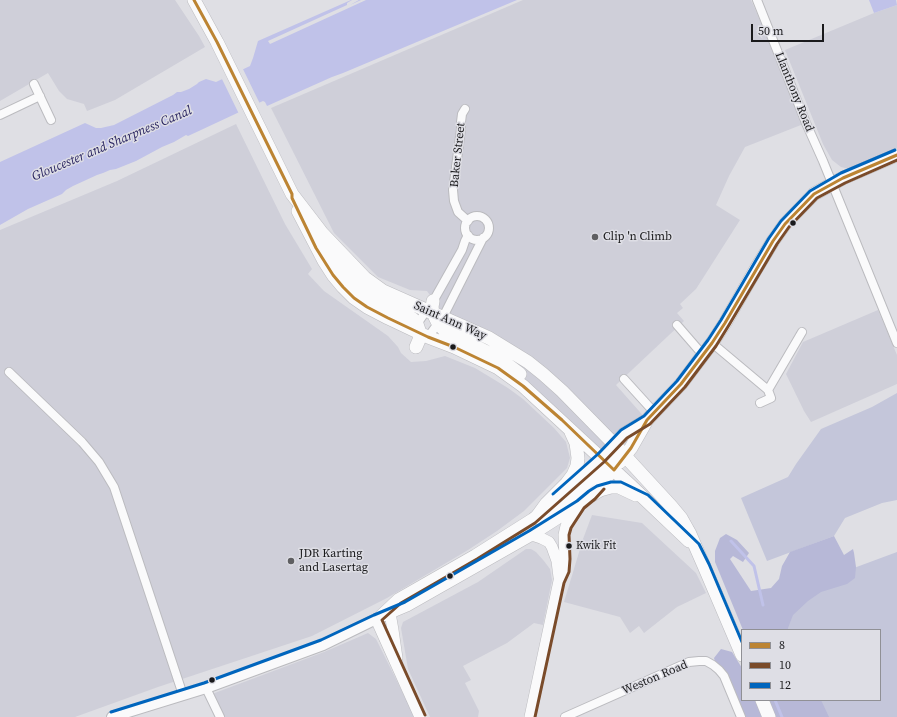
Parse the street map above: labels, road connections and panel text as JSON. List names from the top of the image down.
{
  "streets": {
    "main road": ["Saint Ann Way"],
    "street": ["Llanthony Road", "Baker Street", "Weston Road"]
  },
  "water": ["Gloucester and Sharpness Canal"],
  "places": ["Clip 'n Climb", "Kwik Fit", "JDR Karting and Lasertag"],
  "lines": ["transit line 8", "transit line 12", "transit line 10"],
  "legend": ["8", "10", "12"],
  "scale_bar": "50 m"
}
